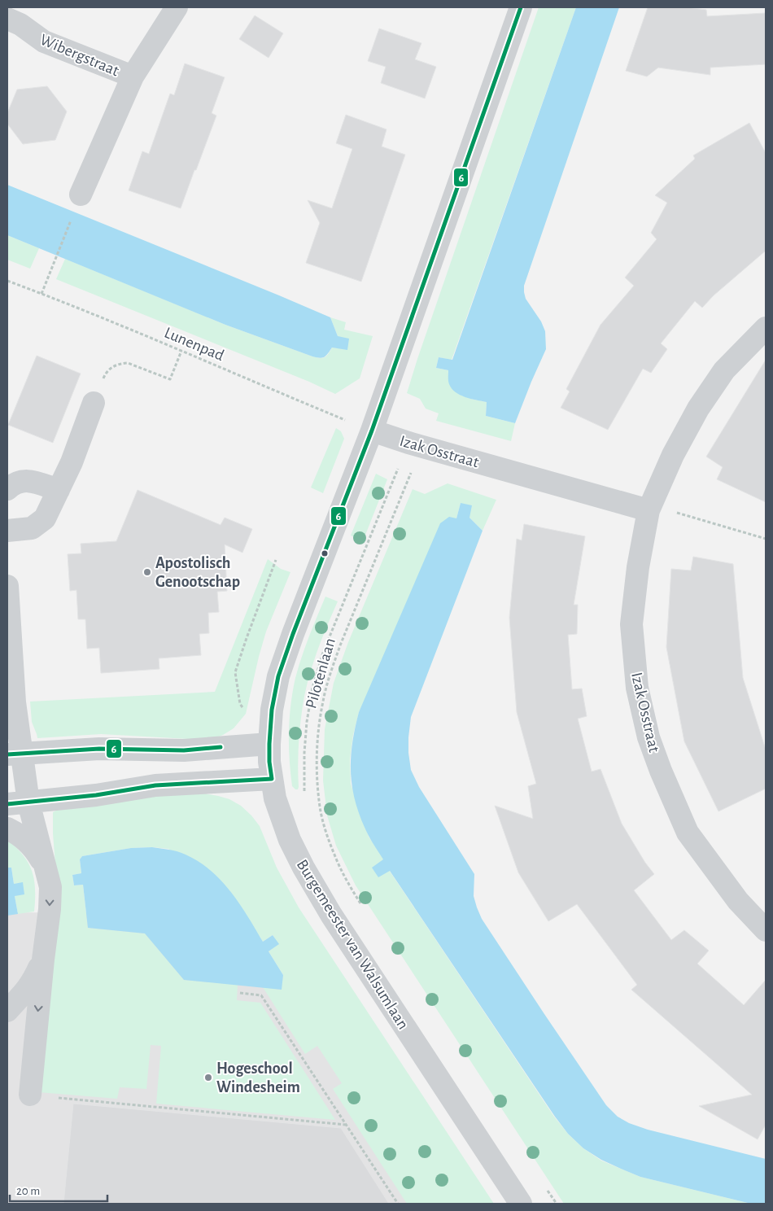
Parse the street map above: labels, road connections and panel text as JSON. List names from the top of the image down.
{
  "streets": {
    "street": ["Wibergstraat", "Izak Osstraat", "Burgemeester van Walsumlaan"],
    "path": ["Lunenpad", "Pilotenlaan"]
  },
  "crossings": [
    ["Lunenpad", "Izak Osstraat"],
    ["Izak Osstraat", "Pilotenlaan"]
  ],
  "places": ["Apostolisch Genootschap", "Hogeschool Windesheim"],
  "lines": ["transit line 6"],
  "scale_bar": "20 m"
}
